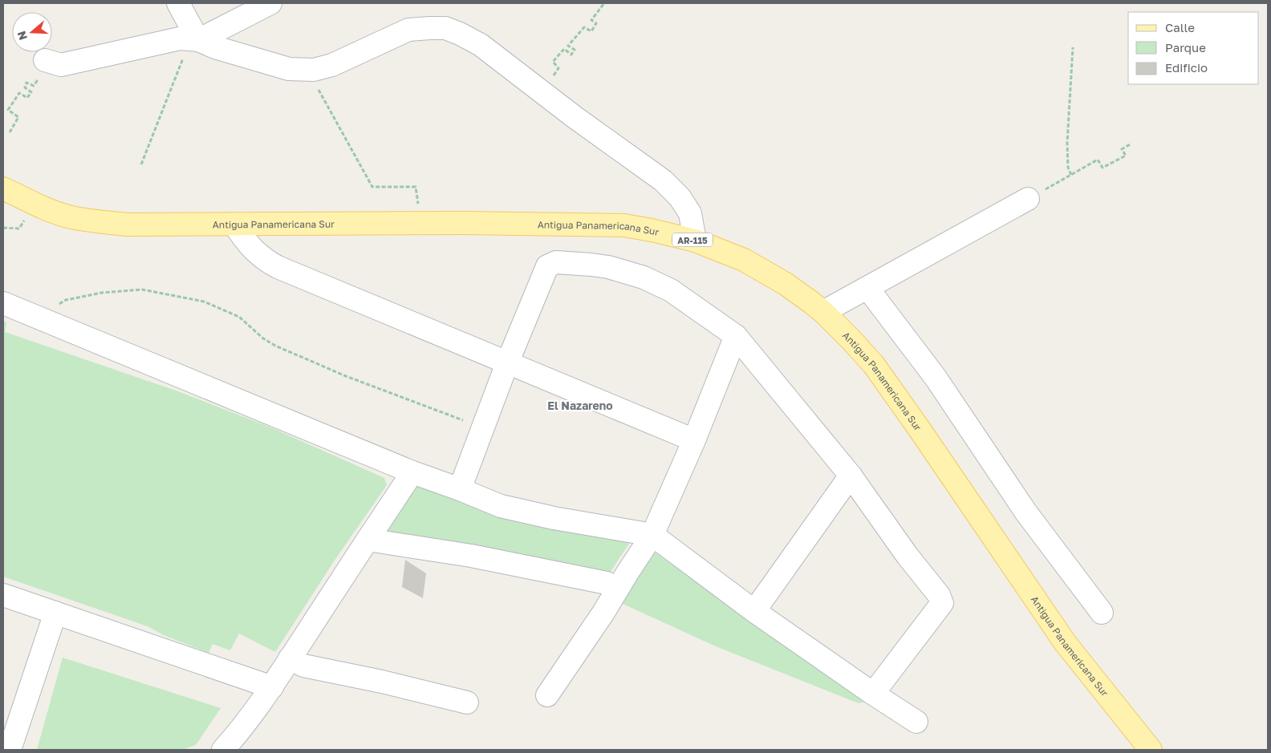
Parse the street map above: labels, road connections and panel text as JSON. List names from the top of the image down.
{
  "streets": {
    "main road": ["Antigua Panamericana Sur", "AR-115"]
  },
  "districts": ["El Nazareno"],
  "legend": ["Calle", "Parque", "Edificio"],
  "north": "left"
}
